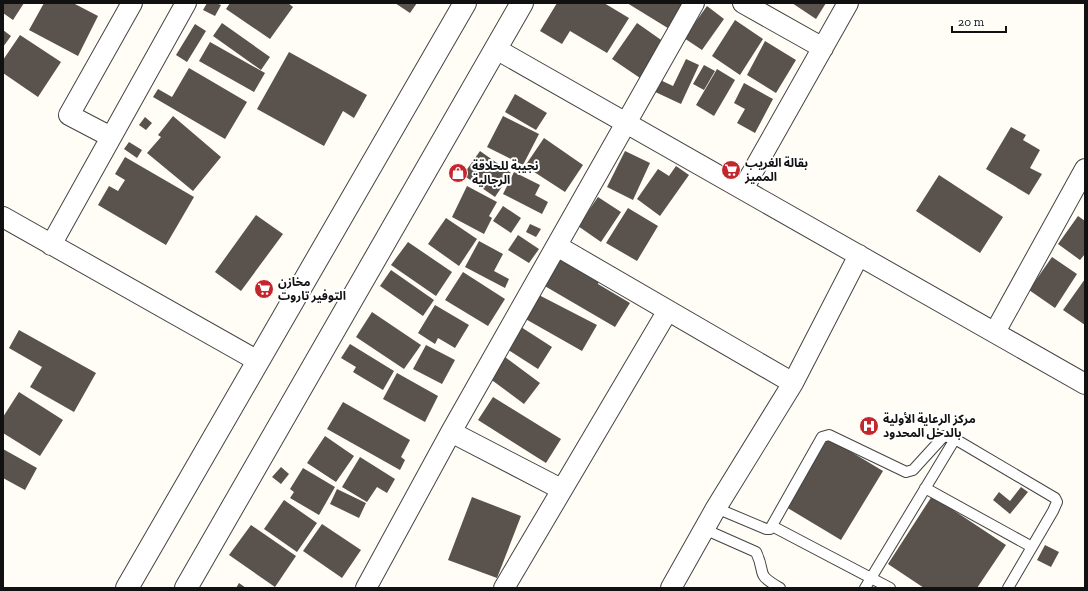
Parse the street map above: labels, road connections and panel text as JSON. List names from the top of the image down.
{
  "places": {
    "supermarket": ["بقالة الغريب المميز", "مخازن التوفير تاروت"],
    "shop": ["نجيبة للحلاقة الرجالية"],
    "hospital": ["مركز الرعاية الأولية بالدخل المحدود"]
  },
  "scale_bar": "20 m"
}
